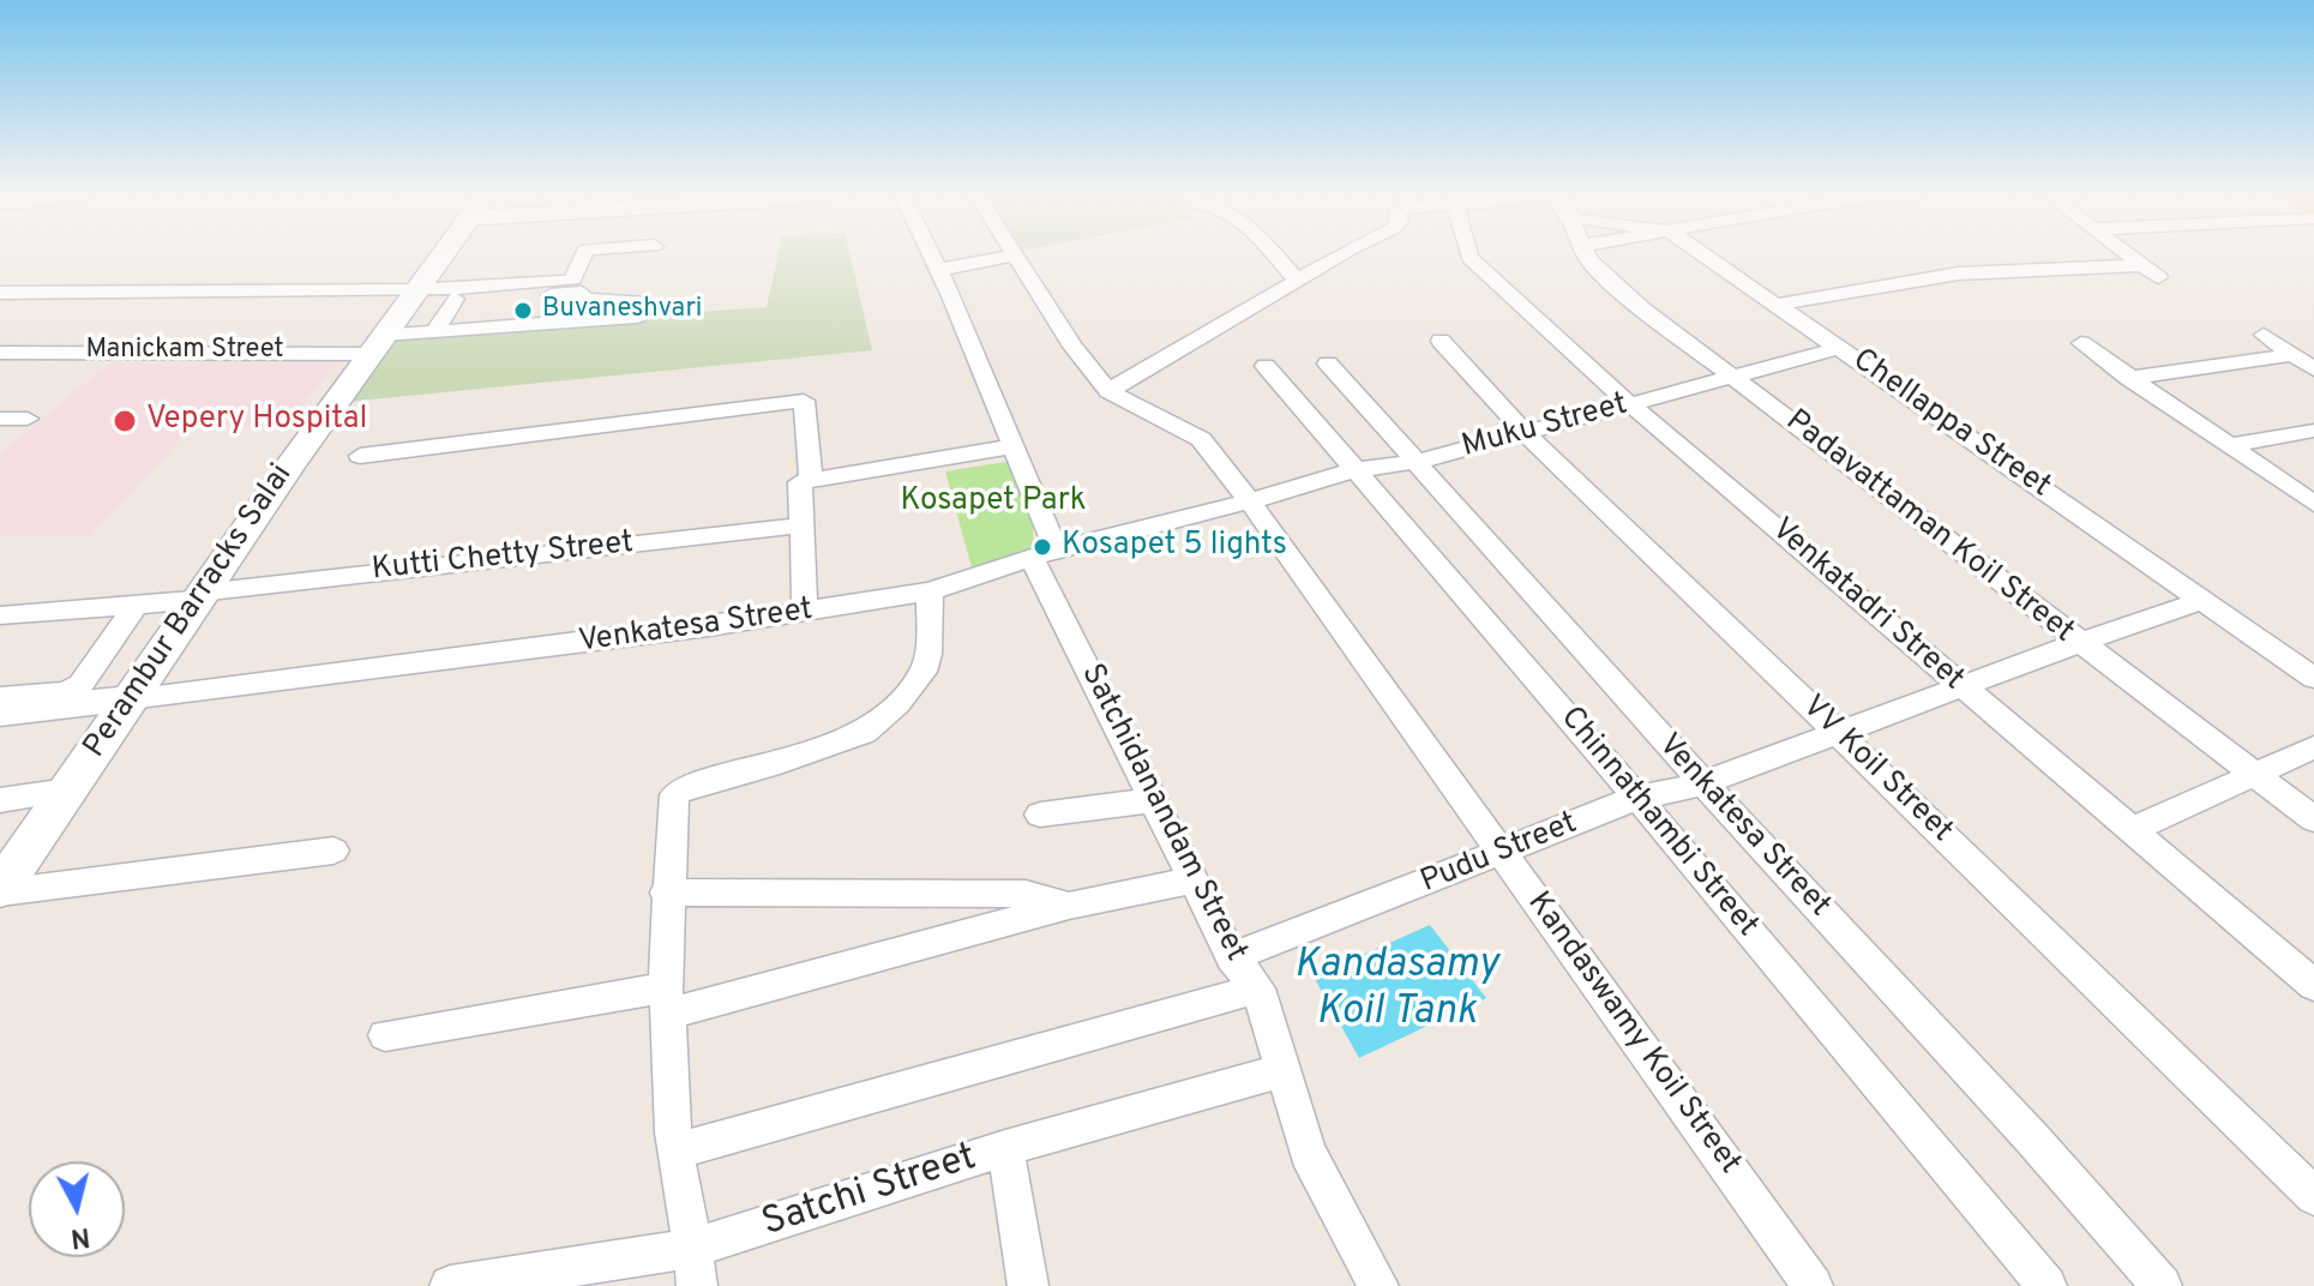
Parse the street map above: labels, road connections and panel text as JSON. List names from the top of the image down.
{
  "streets": {
    "main road": ["Perambur Barracks Salai"],
    "street": [
      "Manickam Street",
      "Chellappa Street",
      "Muku Street",
      "Padavattaman Koil Street",
      "Kutti Chetty Street",
      "Venkatadri Street",
      "Venkatesa Street",
      "VV Koil Street",
      "Satchidanandam Street",
      "Chinnathambi Street",
      "Pudu Street",
      "Kandaswamy Koil Street",
      "Satchi Street"
    ]
  },
  "crossings": [
    ["Manickam Street", "Perambur Barracks Salai"],
    ["Chellappa Street", "Muku Street"],
    ["Chellappa Street", "Pudu Street"],
    ["Muku Street", "Padavattaman Koil Street"],
    ["Muku Street", "Venkatadri Street"],
    ["Muku Street", "Venkatesa Street"],
    ["Muku Street", "VV Koil Street"],
    ["Muku Street", "Chinnathambi Street"],
    ["Muku Street", "Kandaswamy Koil Street"],
    ["Padavattaman Koil Street", "Pudu Street"],
    ["Kutti Chetty Street", "Perambur Barracks Salai"],
    ["Venkatadri Street", "Pudu Street"],
    ["Perambur Barracks Salai", "Venkatesa Street"],
    ["Venkatesa Street", "Satchidanandam Street"],
    ["Venkatesa Street", "Pudu Street"],
    ["Venkatesa Street", "Kandaswamy Koil Street"],
    ["VV Koil Street", "Pudu Street"],
    ["Satchidanandam Street", "Pudu Street"],
    ["Satchidanandam Street", "Satchi Street"],
    ["Chinnathambi Street", "Pudu Street"],
    ["Pudu Street", "Kandaswamy Koil Street"]
  ],
  "water": ["Kandasamy Koil Tank"],
  "parks": ["Kosapet Park"],
  "places": ["Buvaneshvari", "Vepery Hospital", "Kosapet 5 lights"],
  "north": "bottom"
}
